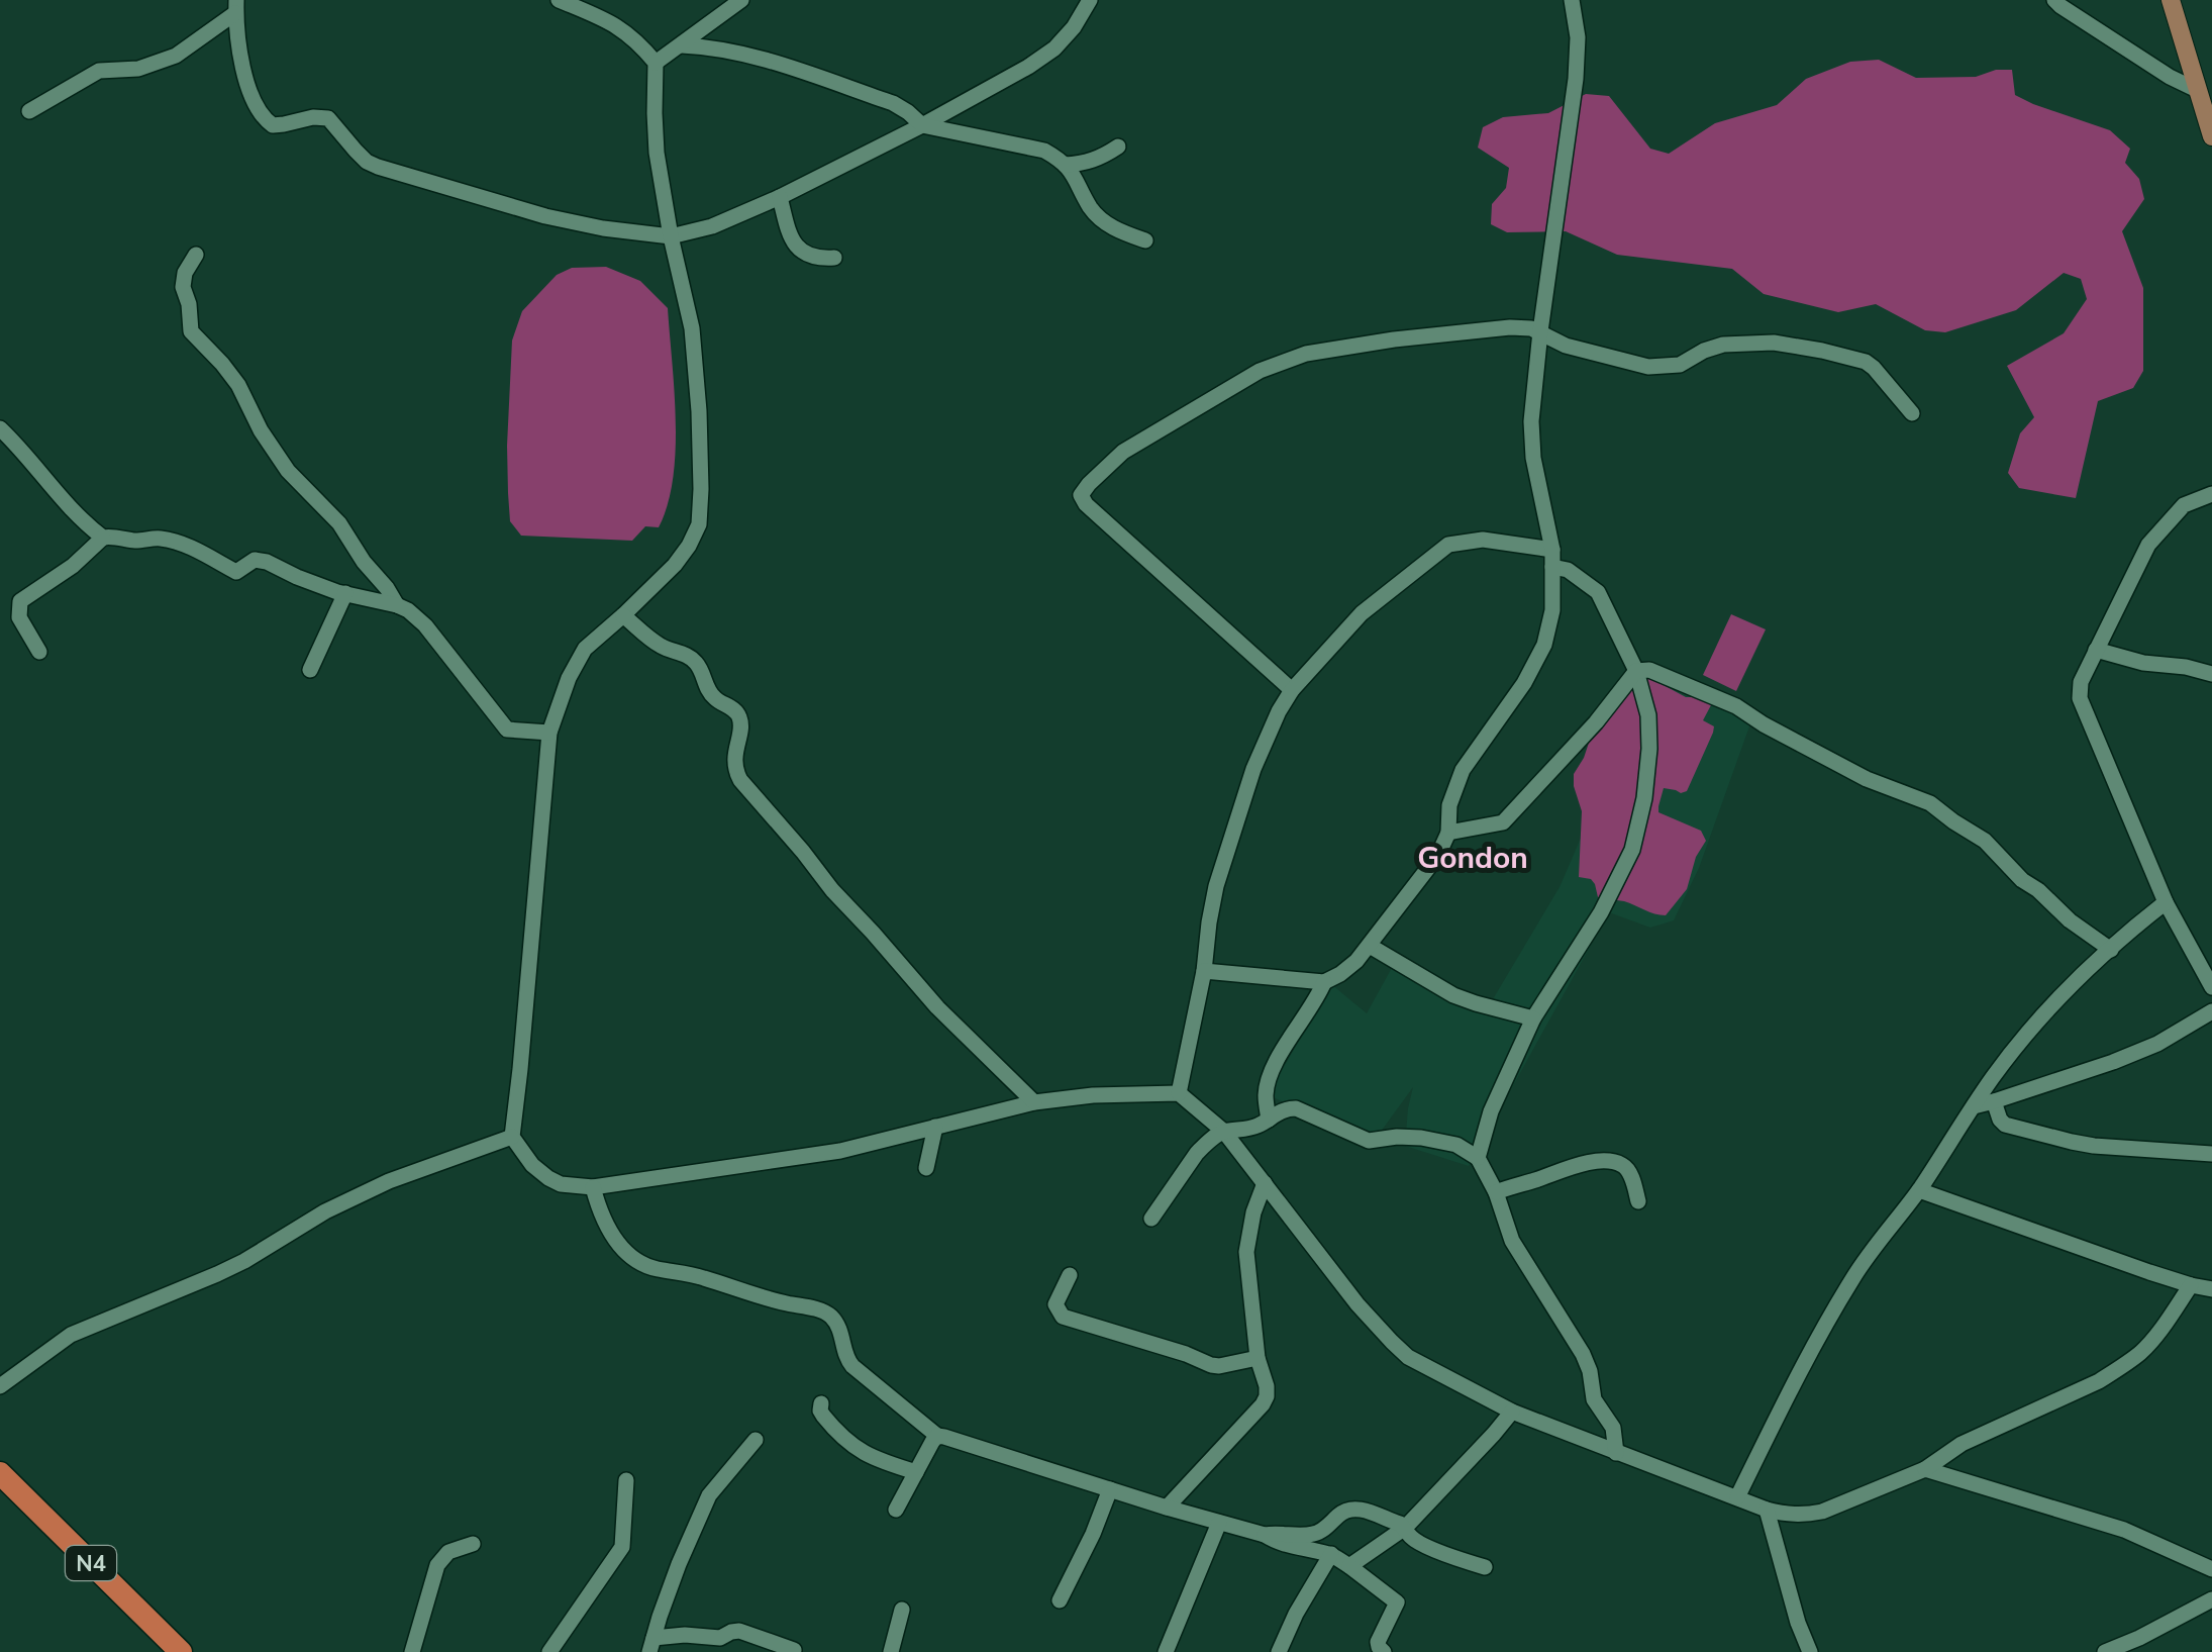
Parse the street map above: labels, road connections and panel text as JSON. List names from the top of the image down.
{
  "streets": {
    "highway": ["N4"]
  },
  "districts": ["Gondon"]
}
